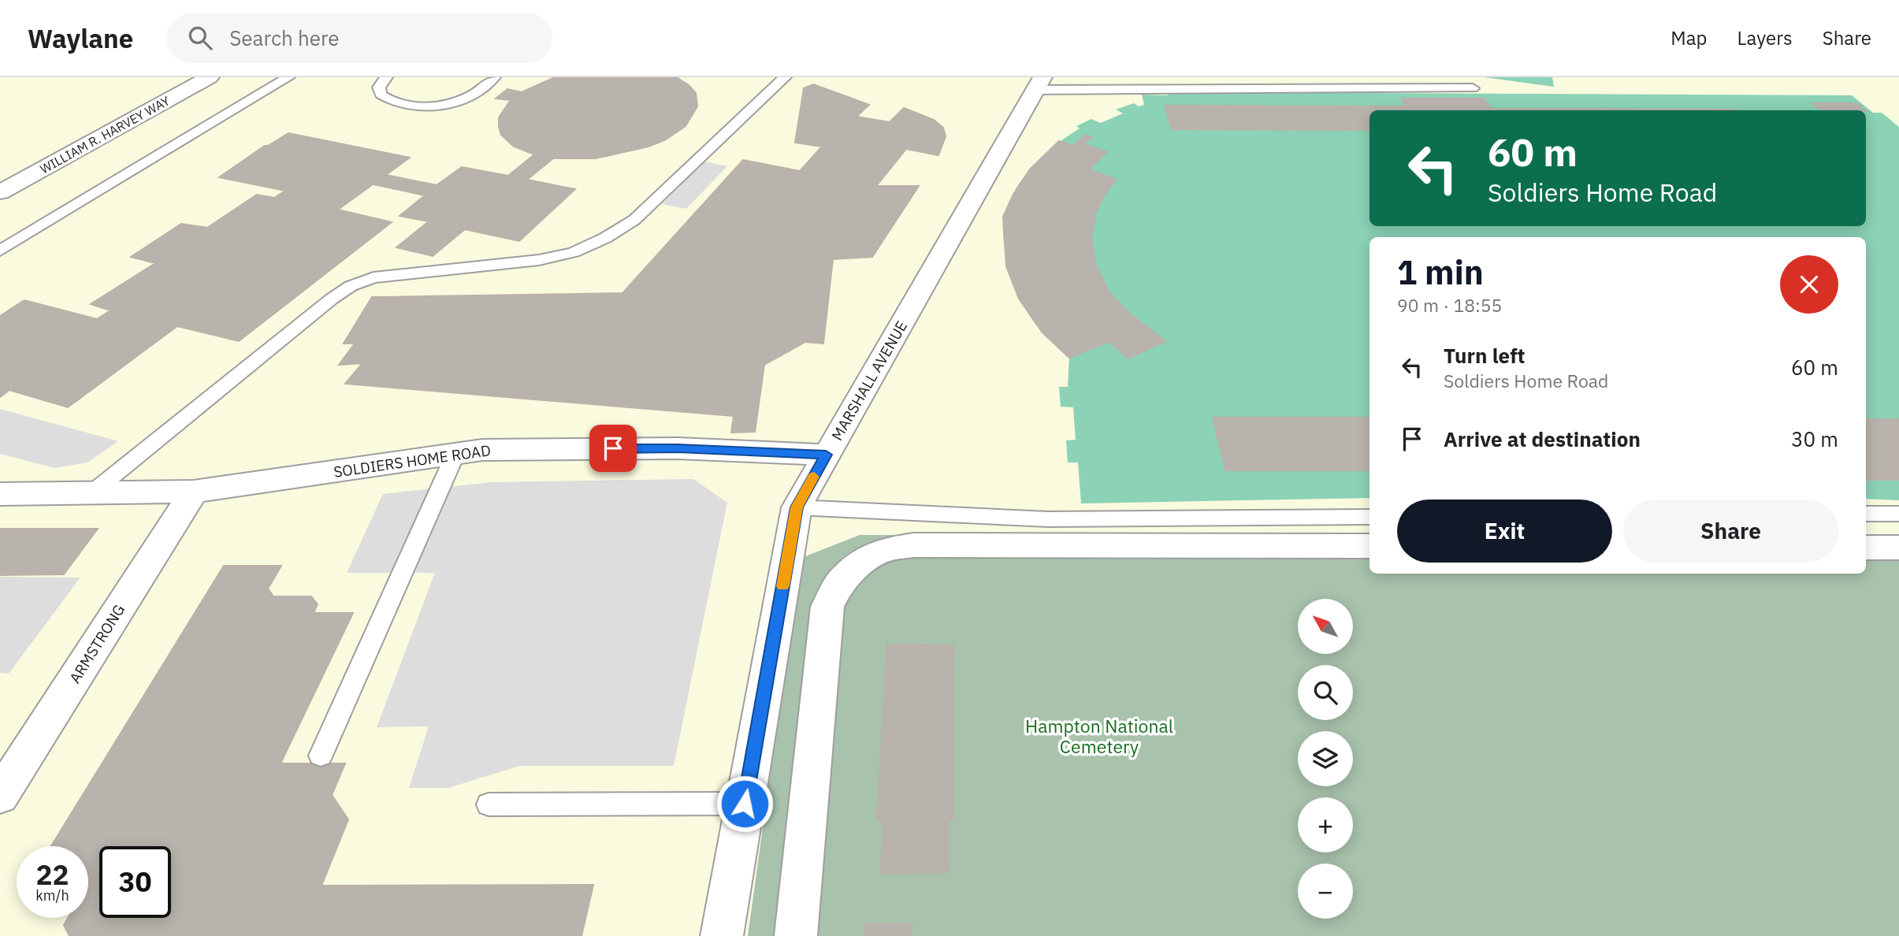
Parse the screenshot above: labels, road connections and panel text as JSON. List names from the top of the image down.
{
  "streets": {
    "street": [
      "WILLIAM R. HARVEY WAY",
      "MARSHALL AVENUE",
      "SOLDIERS HOME ROAD",
      "ARMSTRONG"
    ]
  },
  "crossings": [
    ["MARSHALL AVENUE", "SOLDIERS HOME ROAD"],
    ["SOLDIERS HOME ROAD", "ARMSTRONG"]
  ],
  "parks": ["Hampton National Cemetery"],
  "north": "top left",
  "page": {
    "header": "Waylane",
    "search": "Search here",
    "nav": ["Map", "Layers", "Share"],
    "turn": ["60 m", "Soldiers Home Road"],
    "heading": ["1 min", "90 m · 18:55"],
    "list": [
      {
        "name": "Turn left",
        "note": "Soldiers Home Road",
        "value": "60 m"
      },
      {
        "name": "Arrive at destination",
        "value": "30 m"
      }
    ],
    "buttons": ["Exit", "Share"],
    "map_buttons": ["+", "−"],
    "speed": "22 km/h",
    "limit": "30"
  }
}
